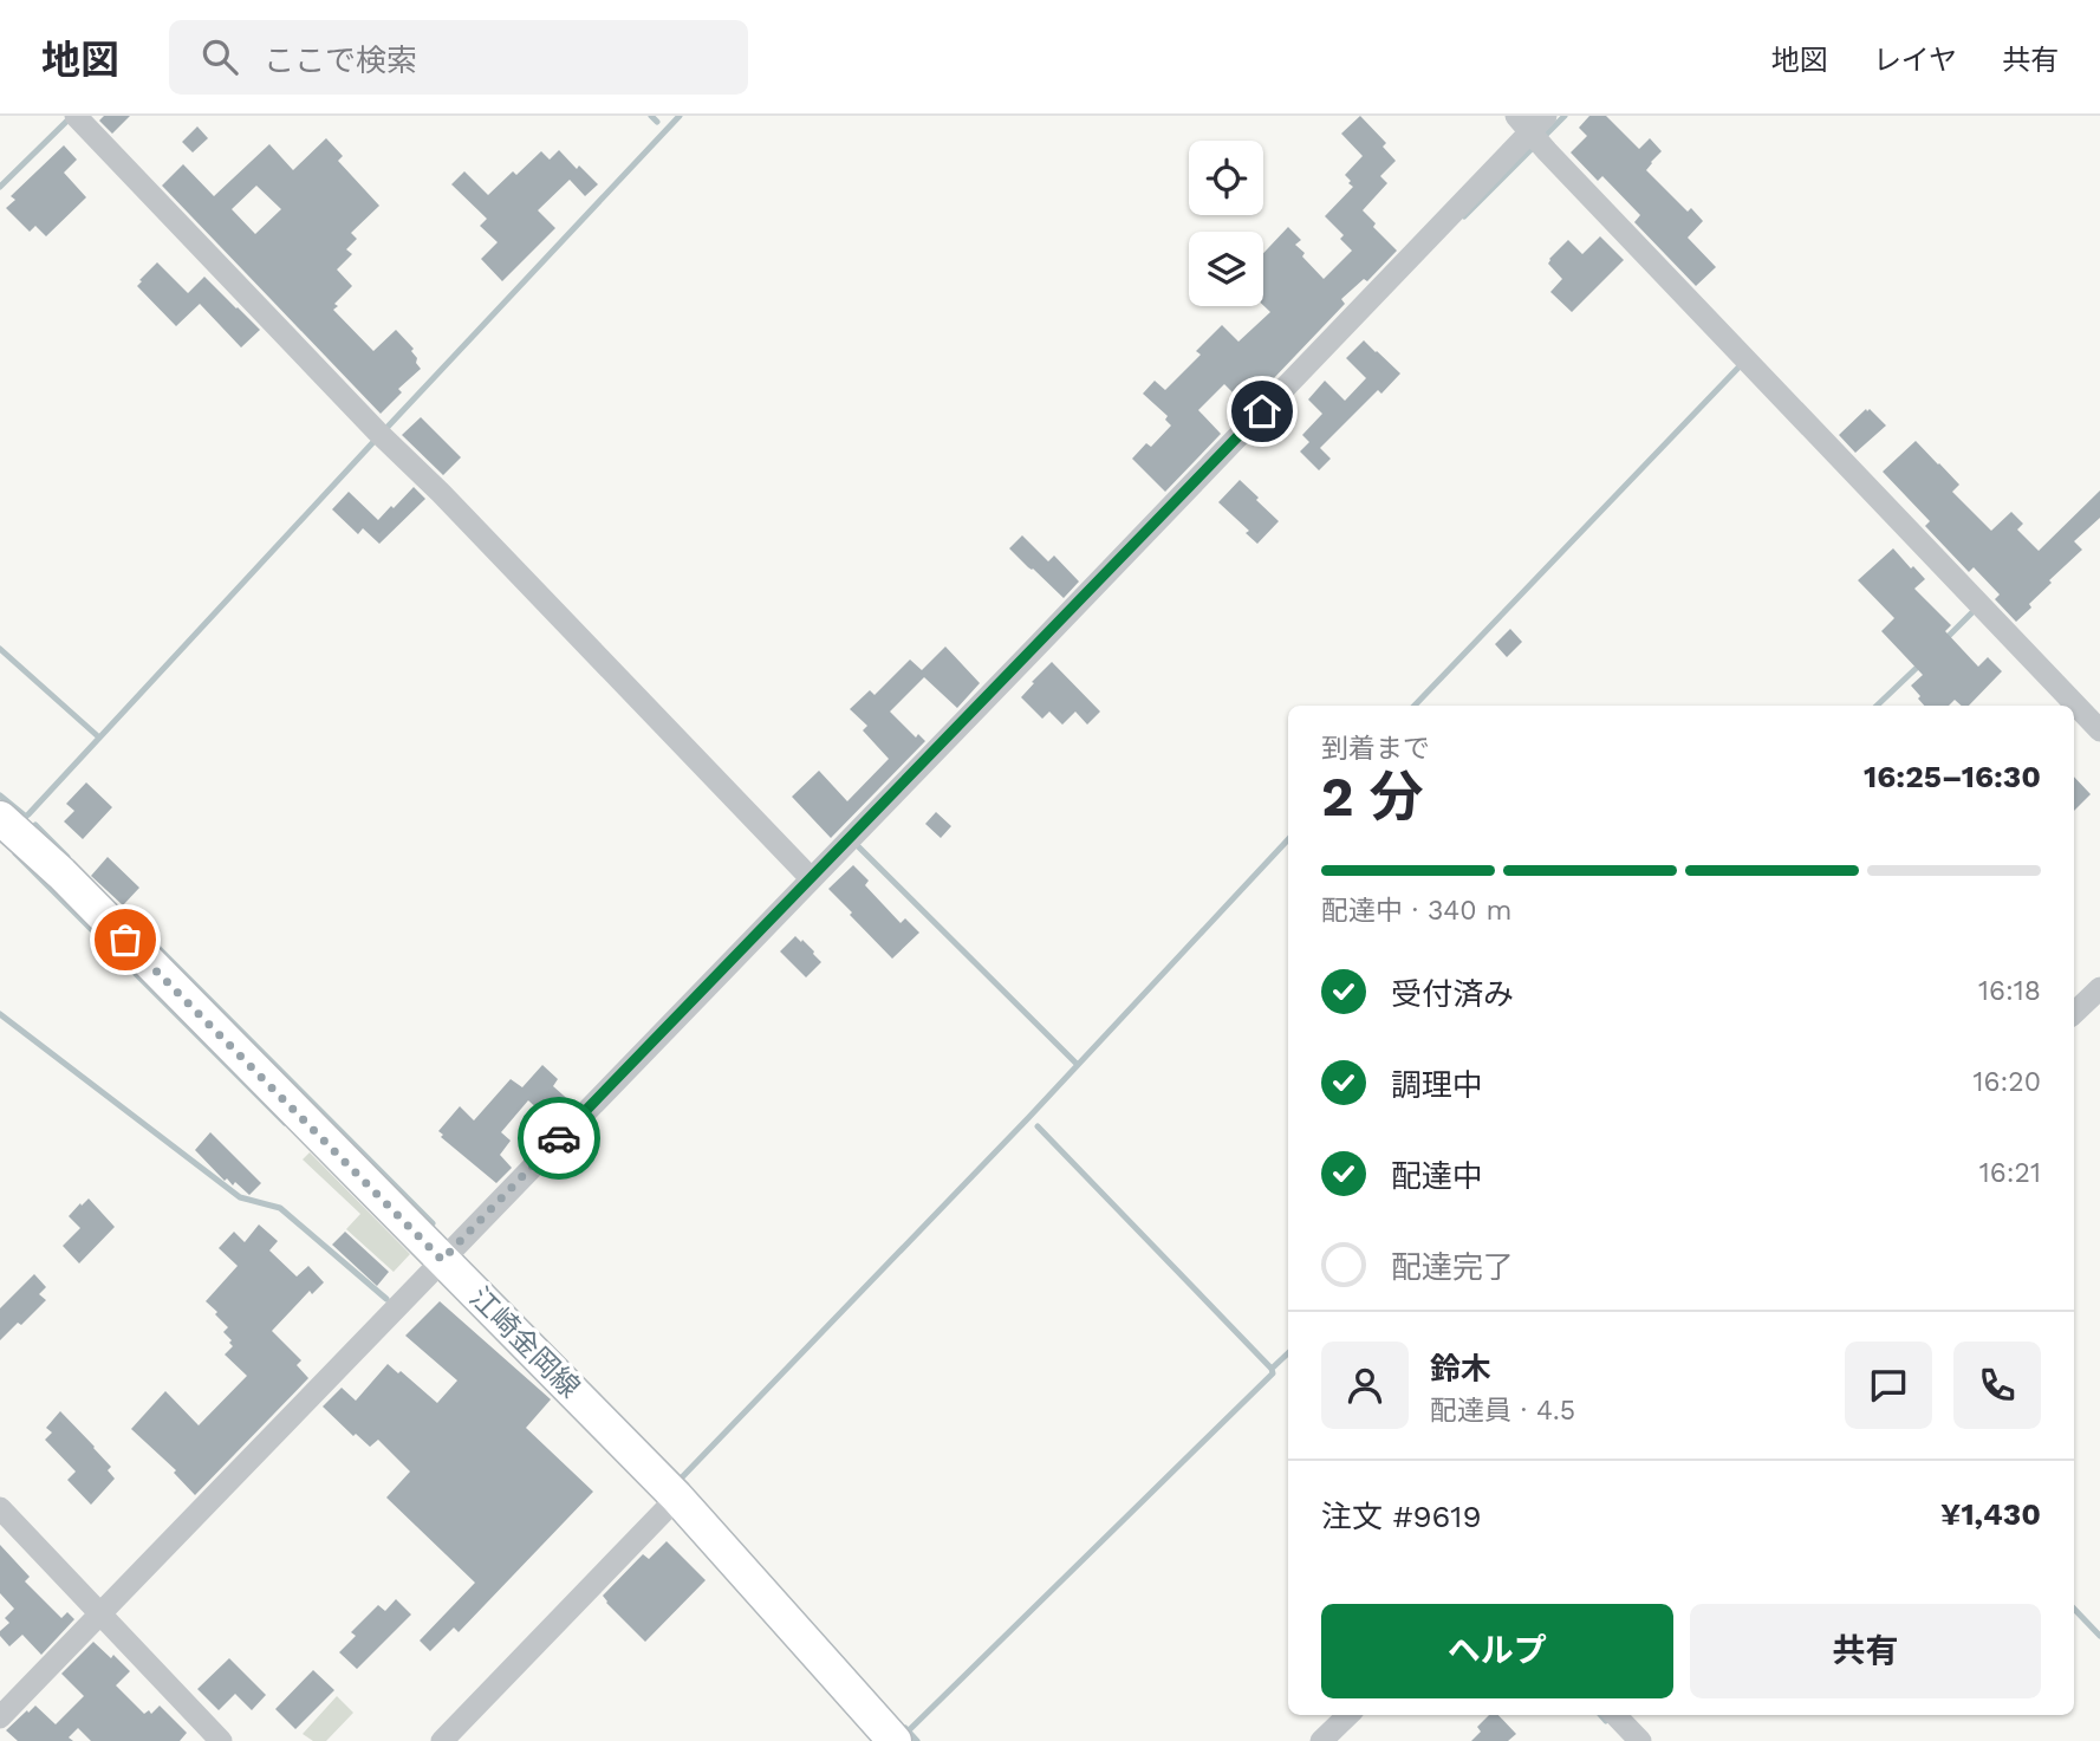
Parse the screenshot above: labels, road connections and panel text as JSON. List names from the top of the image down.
{
  "streets": {
    "main road": ["江崎金岡線"]
  },
  "page": {
    "header": "地図",
    "search": "ここで検索",
    "nav": ["地図", "レイヤ", "共有"],
    "heading": ["2 分", "到着まで", "16:25–16:30"],
    "panel": [
      "鈴木",
      "配達員 · 4.5",
      "注文 #9619",
      "¥1,430"
    ],
    "bar": "配達中 · 340 m",
    "list": [
      ["受付済み", "16:18"],
      ["調理中", "16:20"],
      ["配達中", "16:21"],
      "配達完了"
    ],
    "buttons": ["ヘルプ", "共有"]
  }
}
